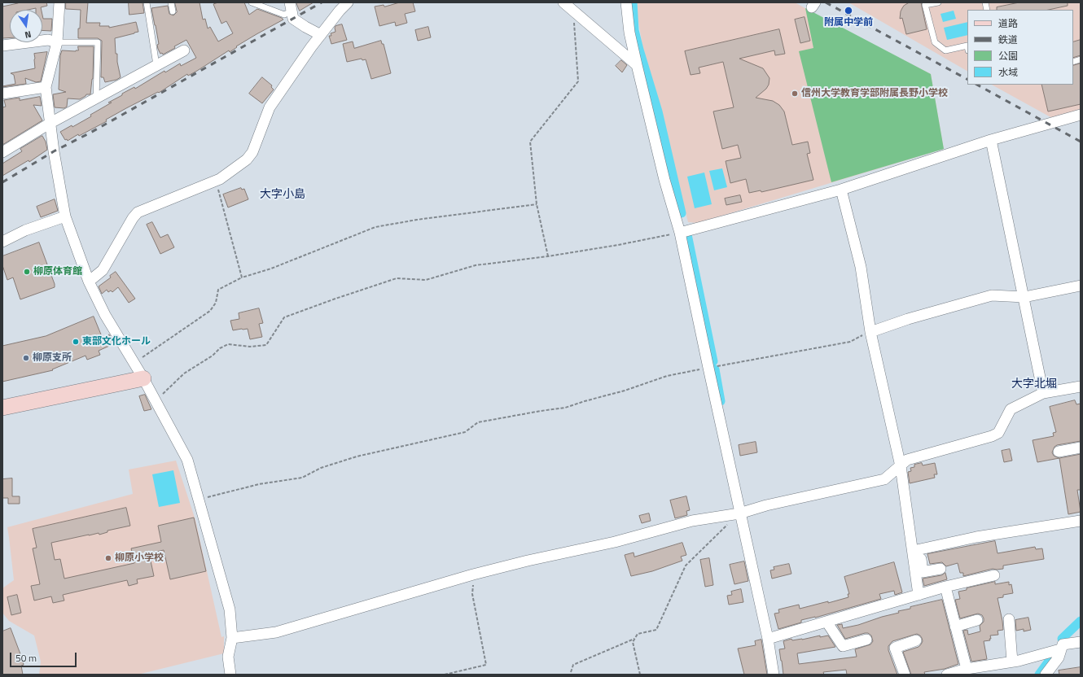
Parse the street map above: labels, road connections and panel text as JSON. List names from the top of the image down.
{
  "districts": ["大字小島", "大字北堀"],
  "places": [
    "附属中学前",
    "信州大学教育学部附属長野小学校",
    "柳原体育館",
    "東部文化ホール",
    "柳原支所",
    "柳原小学校"
  ],
  "legend": [
    "道路",
    "鉄道",
    "公園",
    "水域"
  ],
  "scale_bar": "50 m",
  "north": "bottom"
}
